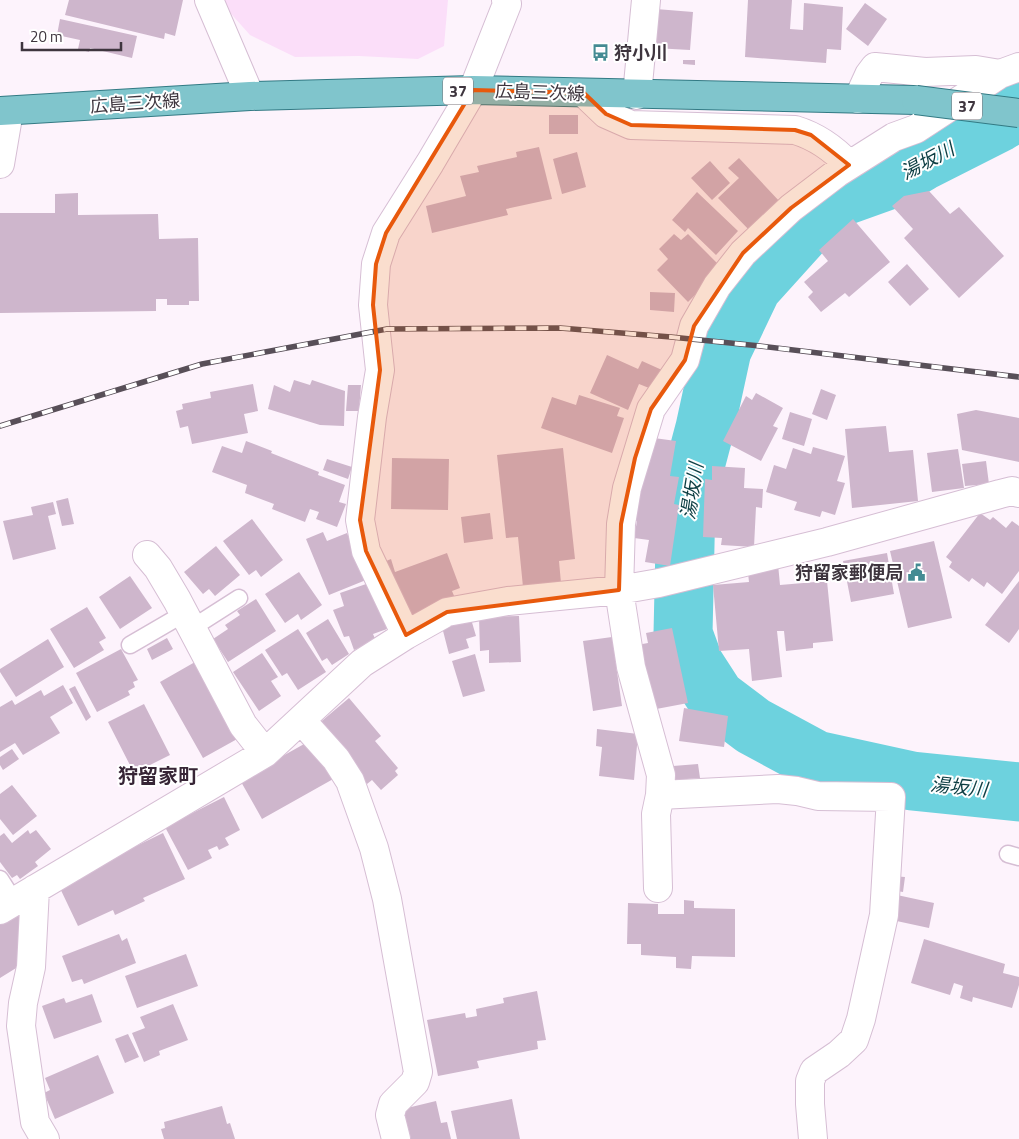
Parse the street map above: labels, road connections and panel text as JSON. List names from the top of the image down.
{
  "streets": {
    "main road": ["37", "広島三次線"]
  },
  "districts": ["狩留家町"],
  "water": ["湯坂川"],
  "places": {
    "bus stop": ["狩小川"],
    "public building": ["狩留家郵便局"]
  },
  "scale_bar": "20 m"
}
